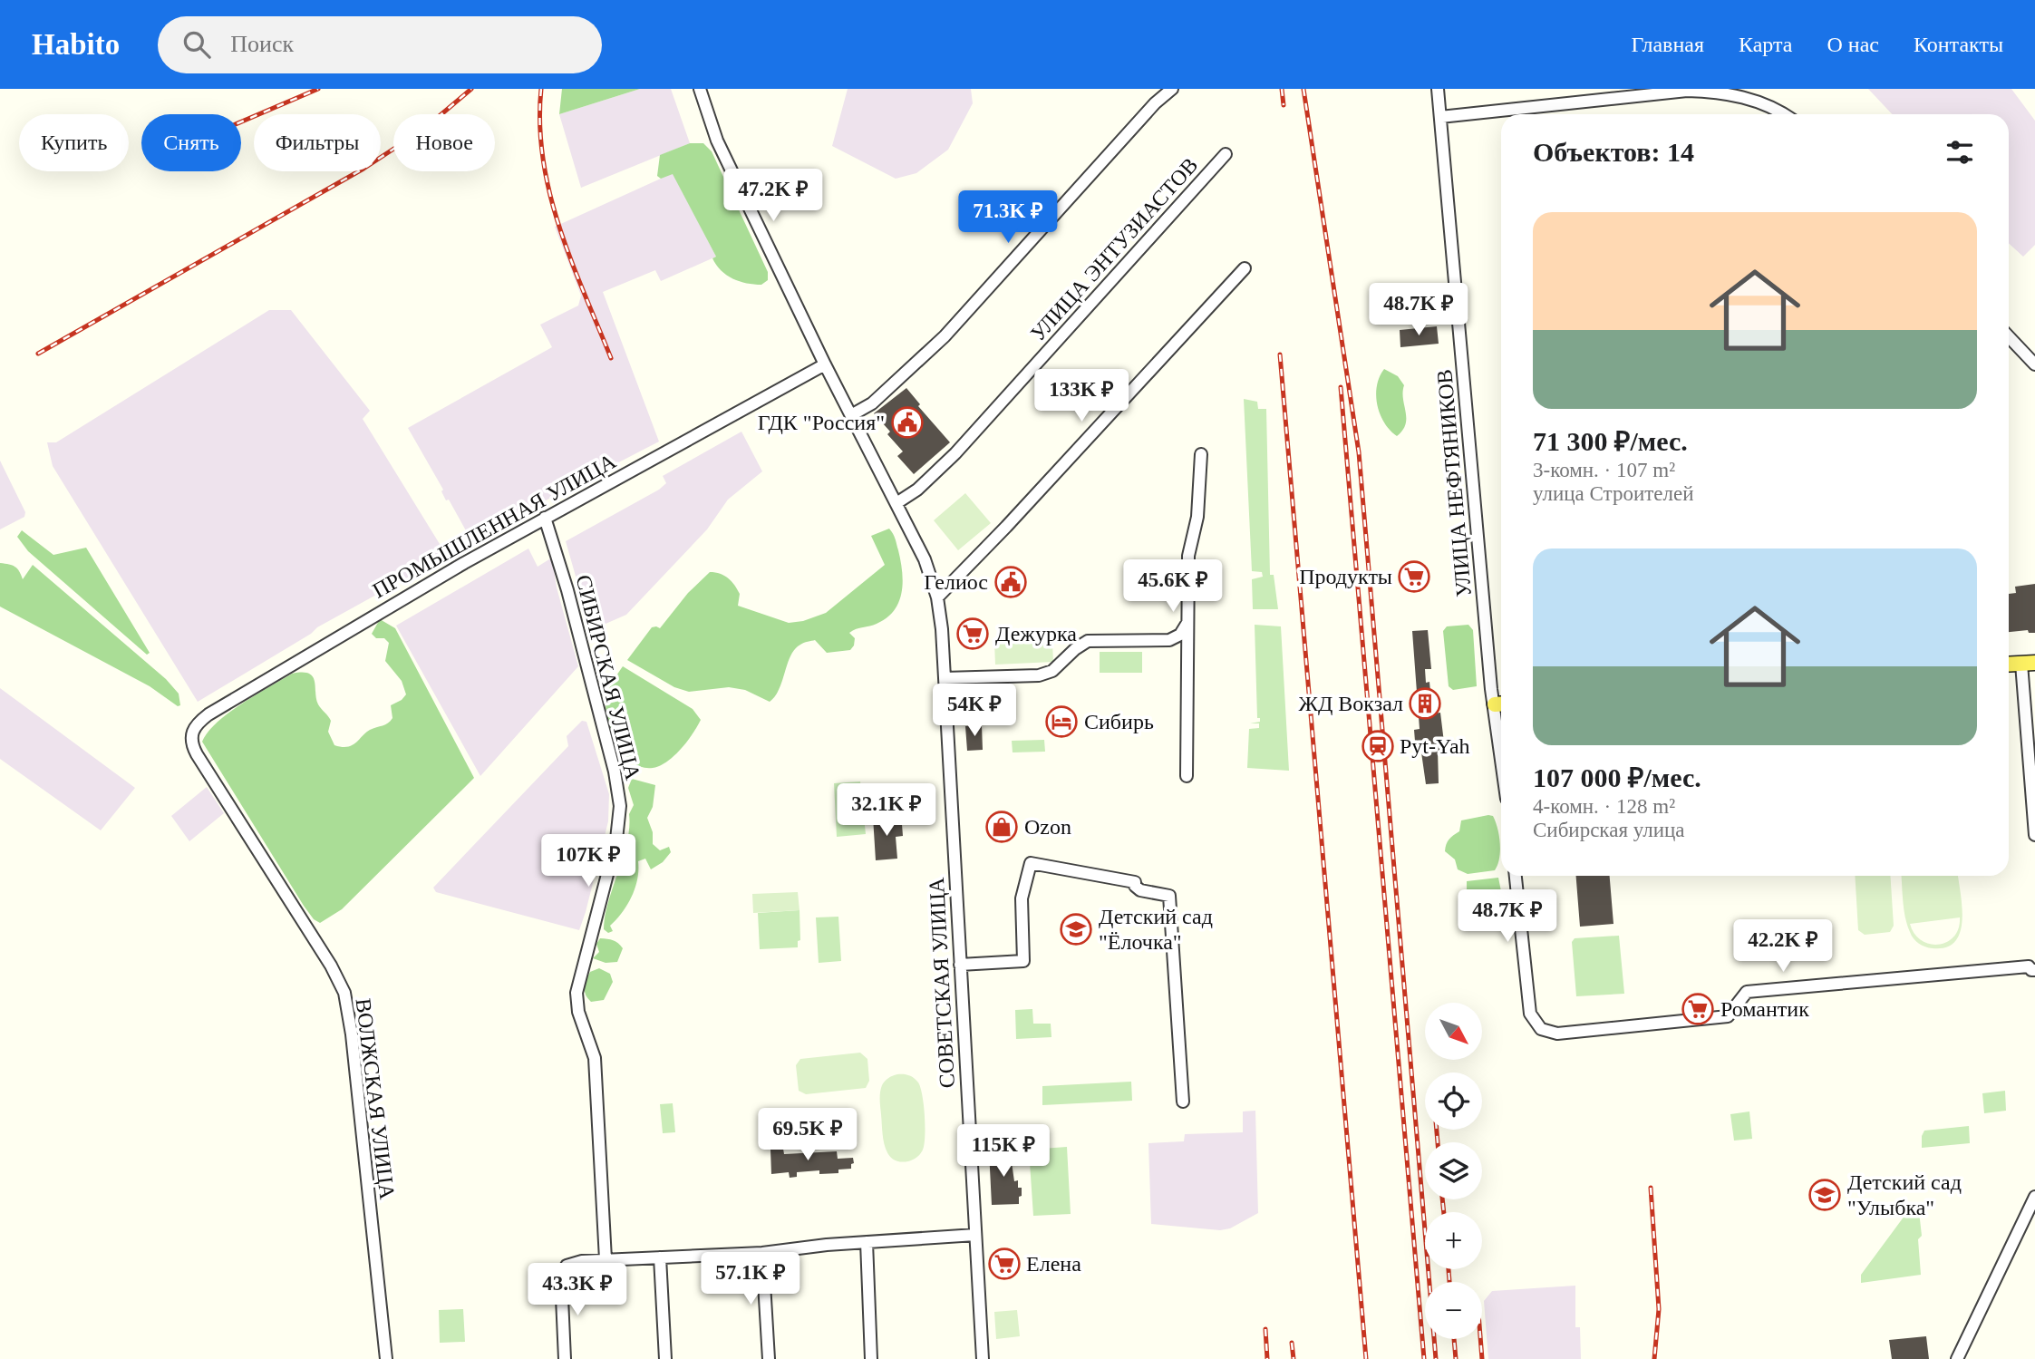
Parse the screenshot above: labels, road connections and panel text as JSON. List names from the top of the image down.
{
  "streets": {
    "street": [
      "УЛИЦА ЭНТУЗИАСТОВ",
      "УЛИЦА НЕФТЯНИКОВ",
      "ПРОМЫШЛЕННАЯ УЛИЦА",
      "СИБИРСКАЯ УЛИЦА",
      "СОВЕТСКАЯ УЛИЦА",
      "ВОЛЖСКАЯ УЛИЦА"
    ]
  },
  "crossings": [
    ["УЛИЦА ЭНТУЗИАСТОВ", "СОВЕТСКАЯ УЛИЦА"],
    ["ПРОМЫШЛЕННАЯ УЛИЦА", "СИБИРСКАЯ УЛИЦА"],
    ["ПРОМЫШЛЕННАЯ УЛИЦА", "СОВЕТСКАЯ УЛИЦА"],
    ["ПРОМЫШЛЕННАЯ УЛИЦА", "ВОЛЖСКАЯ УЛИЦА"]
  ],
  "places": {
    "public building": ["ГДК \"Россия\"", "Гелиос"],
    "supermarket": [
      "Продукты",
      "Дежурка",
      "Романтик",
      "Елена"
    ],
    "building": ["ЖД Вокзал"],
    "hotel": ["Сибирь"],
    "station": ["Pyt-Yah"],
    "shop": ["Ozon"],
    "school or university": ["Детский сад \"Ёлочка\"", "Детский сад \"Улыбка\""]
  },
  "north": "bottom right",
  "page": {
    "header": "Habito",
    "search": "Поиск",
    "nav": [
      "Главная",
      "Карта",
      "О нас",
      "Контакты"
    ],
    "chip": [
      "Купить",
      "Снять",
      "Фильтры",
      "Новое"
    ],
    "heading": "Объектов: 14",
    "price": [
      "47.2K ₽",
      "71.3K ₽",
      "48.7K ₽",
      "133K ₽",
      "45.6K ₽",
      "54K ₽",
      "32.1K ₽",
      "107K ₽",
      "48.7K ₽",
      "42.2K ₽",
      "69.5K ₽",
      "115K ₽",
      "57.1K ₽",
      "43.3K ₽"
    ],
    "list": [
      {
        "name": "71 300 ₽/мес.",
        "note": "3-комн. · 107 m² · улица Строителей"
      },
      {
        "name": "107 000 ₽/мес.",
        "note": "4-комн. · 128 m² · Сибирская улица"
      }
    ],
    "map_buttons": ["+", "−"]
  }
}
